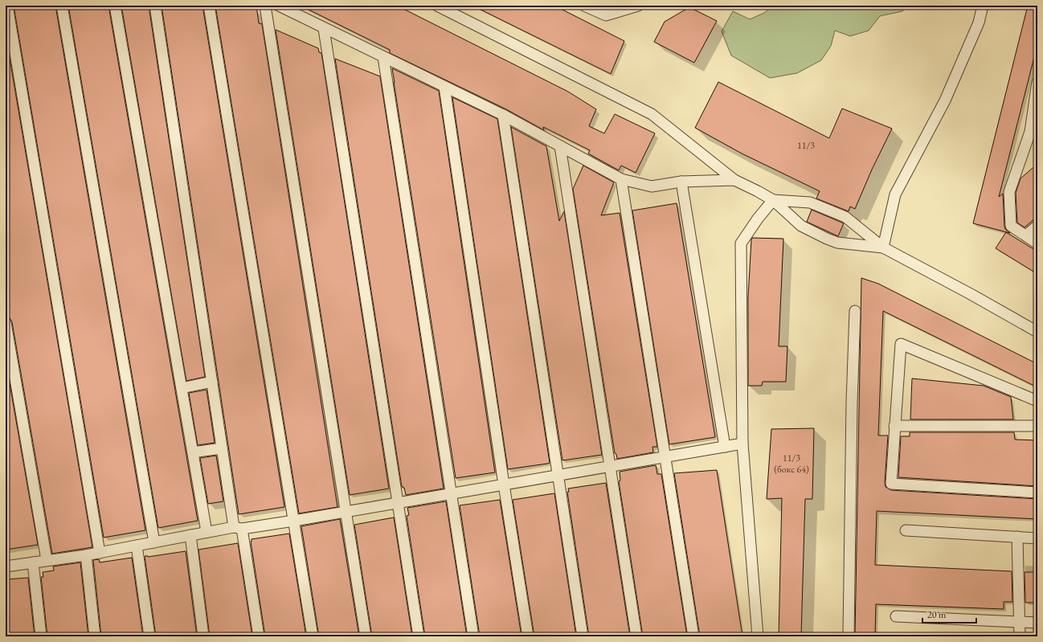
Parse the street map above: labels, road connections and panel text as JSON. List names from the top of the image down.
{
  "house_numbers": ["11/3", "11/3 (бокс 64)"],
  "scale_bar": "20 m"
}
